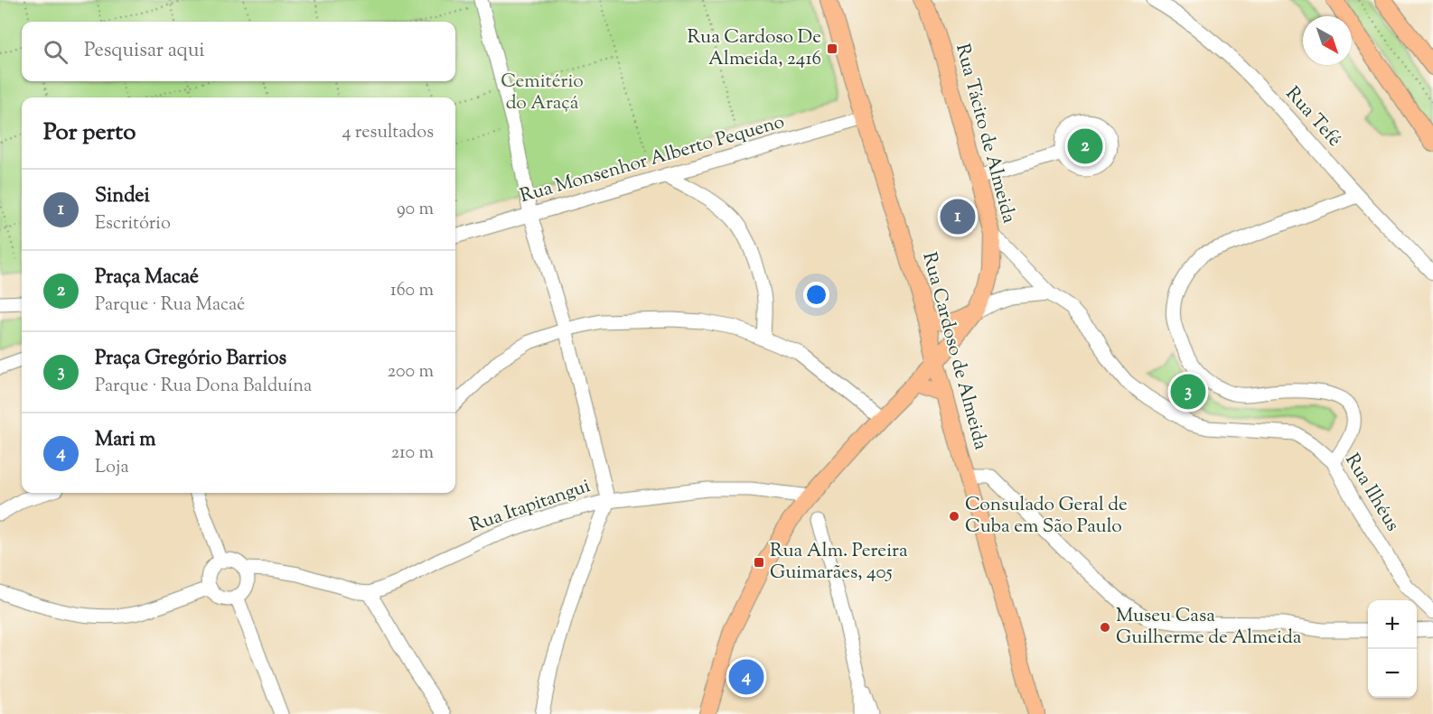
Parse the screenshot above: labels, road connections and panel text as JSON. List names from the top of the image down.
{
  "streets": {
    "main road": ["Rua Tácito de Almeida", "Rua Cardoso de Almeida"],
    "street": [
      "Rua Tefé",
      "Rua Monsenhor Alberto Pequeno",
      "Rua Ilhéus",
      "Rua Itapitangui"
    ]
  },
  "crossings": [
    ["Rua Tácito de Almeida", "Rua Cardoso de Almeida"],
    ["Rua Tácito de Almeida", "Rua Ilhéus"],
    ["Rua Tácito de Almeida", "Rua Itapitangui"],
    ["Rua Monsenhor Alberto Pequeno", "Rua Cardoso de Almeida"]
  ],
  "parks": ["Cemitério do Araçá"],
  "places": {
    "transit": ["Rua Cardoso De Almeida, 2416", "Rua Alm. Pereira Guimarães, 405"],
    "other": ["Consulado Geral de Cuba em São Paulo", "Museu Casa Guilherme de Almeida"]
  },
  "north": "bottom right",
  "page": {
    "search": "Pesquisar aqui",
    "heading": ["Por perto", "4 resultados"],
    "pins": [
      "2",
      "1",
      "3",
      "4"
    ],
    "list": [
      {
        "mark": "1",
        "name": "Sindei",
        "note": "Escritório",
        "value": "90 m"
      },
      {
        "mark": "2",
        "name": "Praça Macaé",
        "note": "Parque · Rua Macaé",
        "value": "160 m"
      },
      {
        "mark": "3",
        "name": "Praça Gregório Barrios",
        "note": "Parque · Rua Dona Balduína",
        "value": "200 m"
      },
      {
        "mark": "4",
        "name": "Mari m",
        "note": "Loja",
        "value": "210 m"
      }
    ],
    "map_buttons": ["+", "−"]
  }
}
